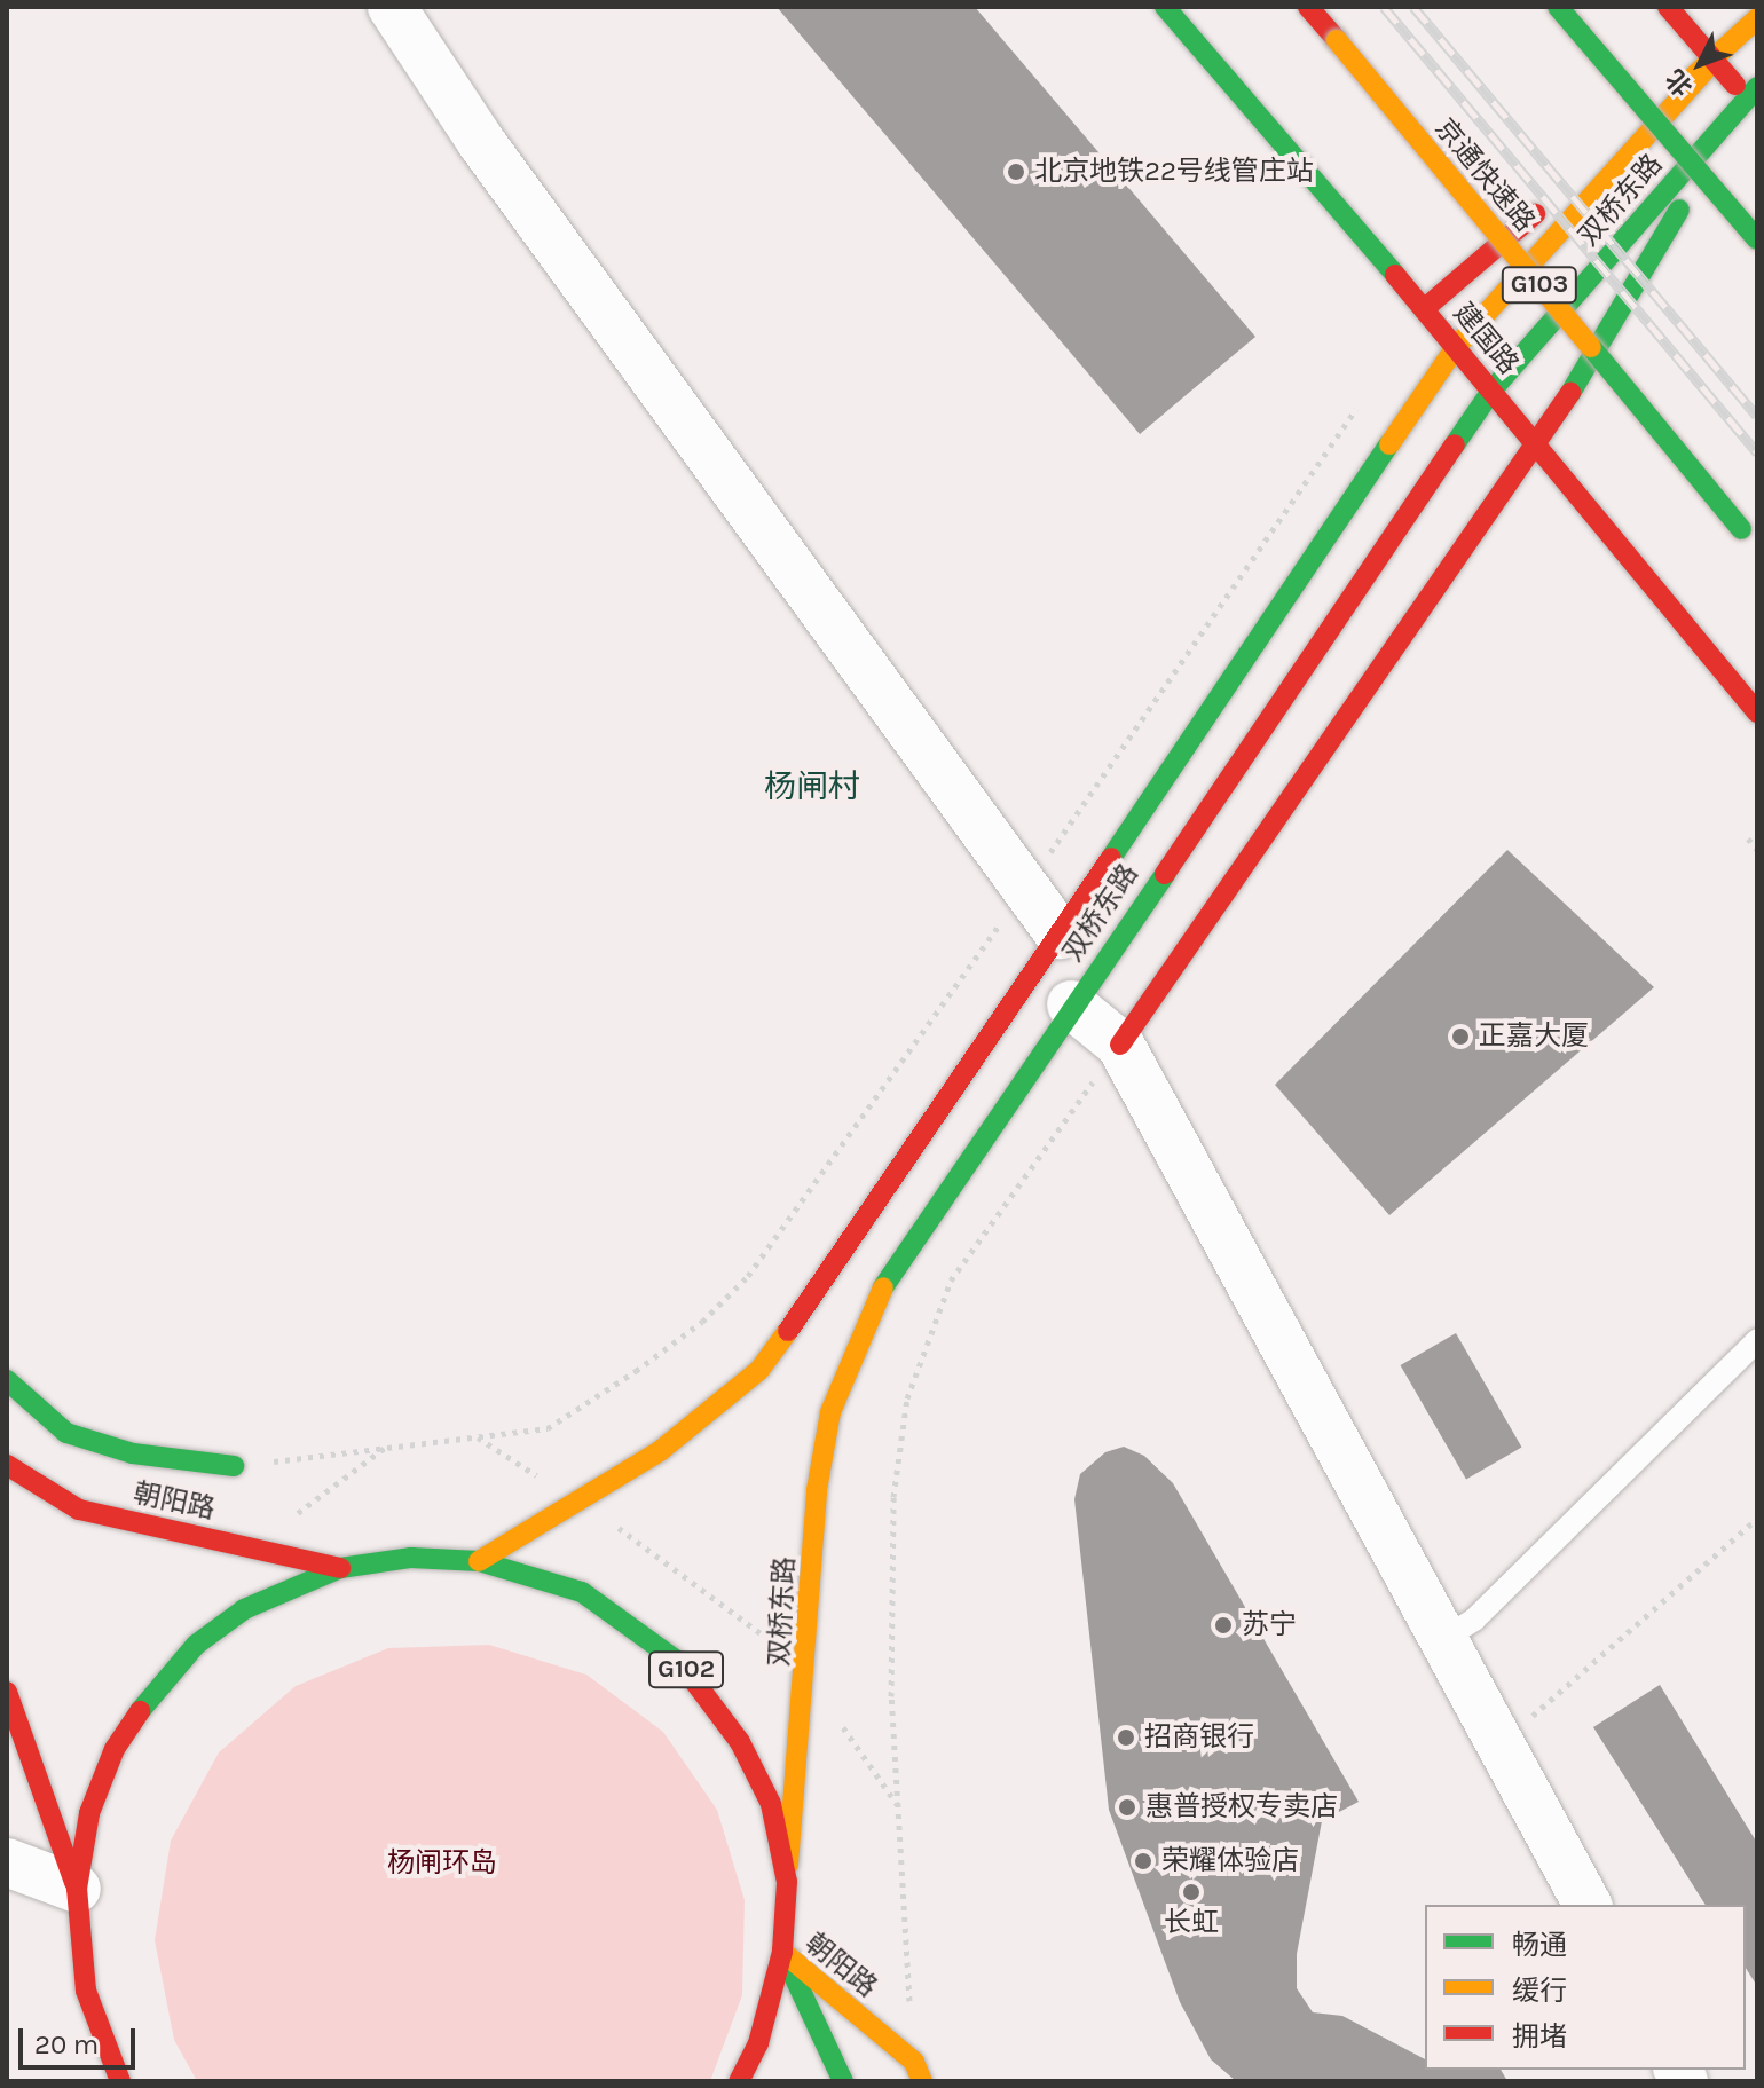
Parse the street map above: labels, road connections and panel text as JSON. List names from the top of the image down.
{
  "streets": {
    "main road": [
      "京通快速路",
      "双桥东路",
      "G103",
      "建国路",
      "朝阳路",
      "G102"
    ]
  },
  "crossings": [
    ["双桥东路", "建国路"],
    ["双桥东路", "G102"],
    ["朝阳路", "G102"]
  ],
  "districts": ["杨闸村"],
  "parks": ["杨闸环岛"],
  "places": [
    "北京地铁22号线管庄站",
    "正嘉大厦",
    "苏宁",
    "招商银行",
    "惠普授权专卖店",
    "荣耀体验店",
    "长虹"
  ],
  "legend": ["畅通", "缓行", "拥堵"],
  "scale_bar": "20 m",
  "north": "bottom left"
}
